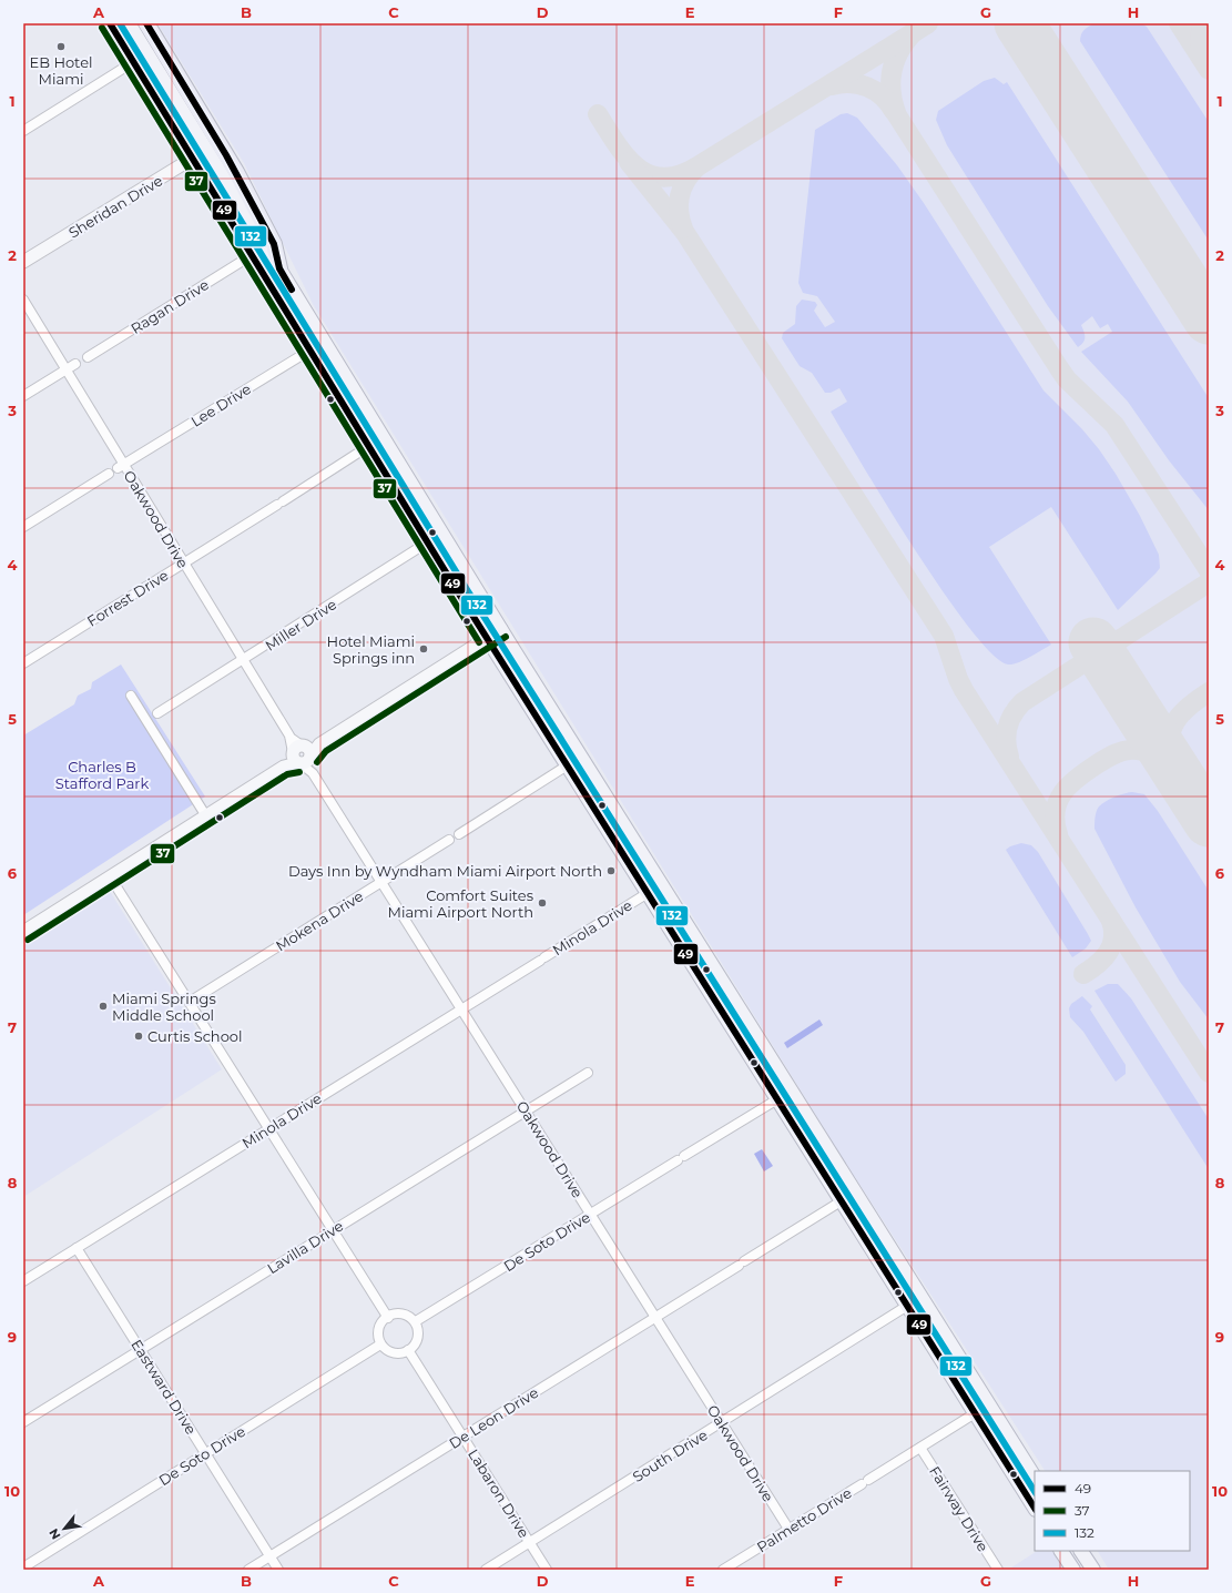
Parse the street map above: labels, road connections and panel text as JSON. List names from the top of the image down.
{
  "streets": {
    "street": [
      "Sheridan Drive",
      "Ragan Drive",
      "Lee Drive",
      "Oakwood Drive",
      "Forrest Drive",
      "Miller Drive",
      "Mokena Drive",
      "Minola Drive",
      "De Soto Drive",
      "Lavilla Drive",
      "Eastward Drive",
      "De Leon Drive",
      "South Drive",
      "Labaron Drive",
      "Fairway Drive",
      "Palmetto Drive"
    ]
  },
  "crossings": [
    ["Lee Drive", "Oakwood Drive"],
    ["Oakwood Drive", "Forrest Drive"],
    ["Oakwood Drive", "Miller Drive"],
    ["Oakwood Drive", "Mokena Drive"],
    ["Oakwood Drive", "Minola Drive"],
    ["Oakwood Drive", "De Soto Drive"],
    ["Oakwood Drive", "Lavilla Drive"],
    ["Oakwood Drive", "De Leon Drive"],
    ["Oakwood Drive", "South Drive"],
    ["Oakwood Drive", "Palmetto Drive"],
    ["Minola Drive", "Eastward Drive"],
    ["De Soto Drive", "Eastward Drive"],
    ["De Soto Drive", "Labaron Drive"],
    ["Lavilla Drive", "Eastward Drive"],
    ["Eastward Drive", "De Leon Drive"],
    ["De Leon Drive", "Labaron Drive"],
    ["South Drive", "Labaron Drive"],
    ["Fairway Drive", "Palmetto Drive"]
  ],
  "parks": ["Charles B Stafford Park"],
  "places": [
    "EB Hotel Miami",
    "Hotel Miami Springs inn",
    "Days Inn by Wyndham Miami Airport North",
    "Comfort Suites Miami Airport North",
    "Miami Springs Middle School",
    "Curtis School"
  ],
  "lines": ["transit line 49", "transit line 132", "transit line 37"],
  "legend": ["49", "37", "132"],
  "north": "bottom left",
  "grid": {
    "columns": [
      "A",
      "B",
      "C",
      "D",
      "E",
      "F",
      "G",
      "H"
    ],
    "rows": [
      "1",
      "2",
      "3",
      "4",
      "5",
      "6",
      "7",
      "8",
      "9",
      "10"
    ]
  }
}
